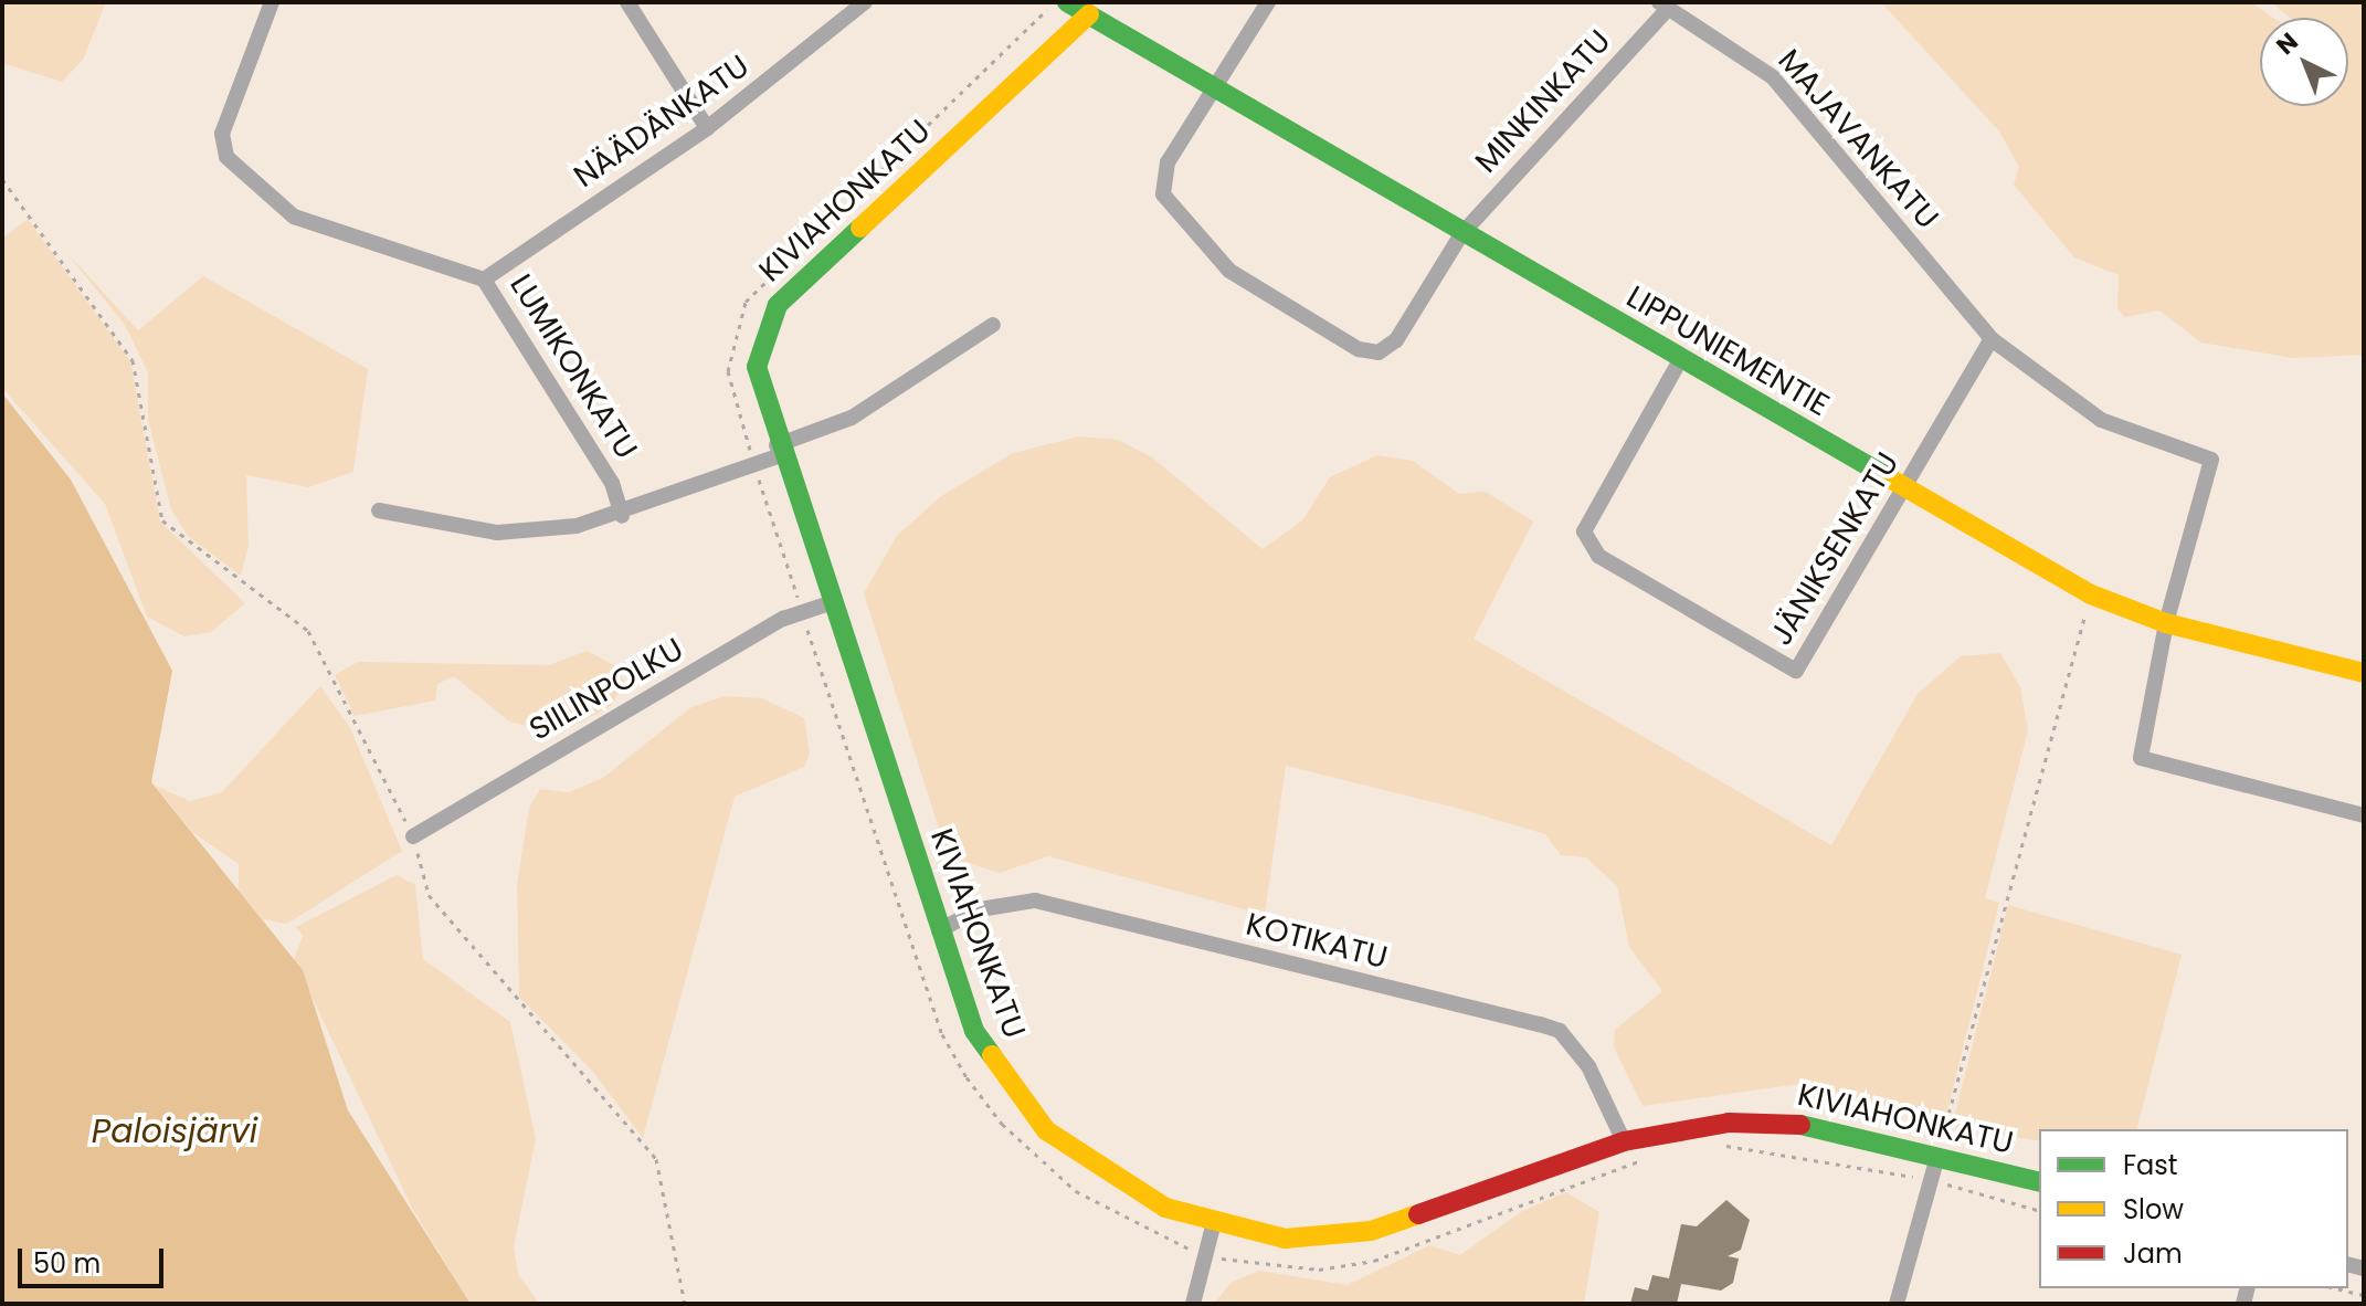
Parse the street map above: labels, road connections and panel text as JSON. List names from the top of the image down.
{
  "streets": {
    "street": [
      "MINKINKATU",
      "NÄÄDÄNKATU",
      "MAJAVANKATU",
      "KIVIAHONKATU",
      "LIPPUNIEMENTIE",
      "LUMIKONKATU",
      "JÄNIKSENKATU",
      "SIILINPOLKU",
      "KOTIKATU"
    ]
  },
  "crossings": [
    ["MINKINKATU", "MAJAVANKATU"],
    ["MINKINKATU", "LIPPUNIEMENTIE"],
    ["NÄÄDÄNKATU", "LUMIKONKATU"],
    ["MAJAVANKATU", "LIPPUNIEMENTIE"],
    ["MAJAVANKATU", "JÄNIKSENKATU"],
    ["KIVIAHONKATU", "LIPPUNIEMENTIE"],
    ["KIVIAHONKATU", "SIILINPOLKU"],
    ["KIVIAHONKATU", "KOTIKATU"],
    ["LIPPUNIEMENTIE", "JÄNIKSENKATU"]
  ],
  "water": ["Paloisjärvi"],
  "legend": ["Fast", "Slow", "Jam"],
  "scale_bar": "50 m",
  "north": "top left"
}
